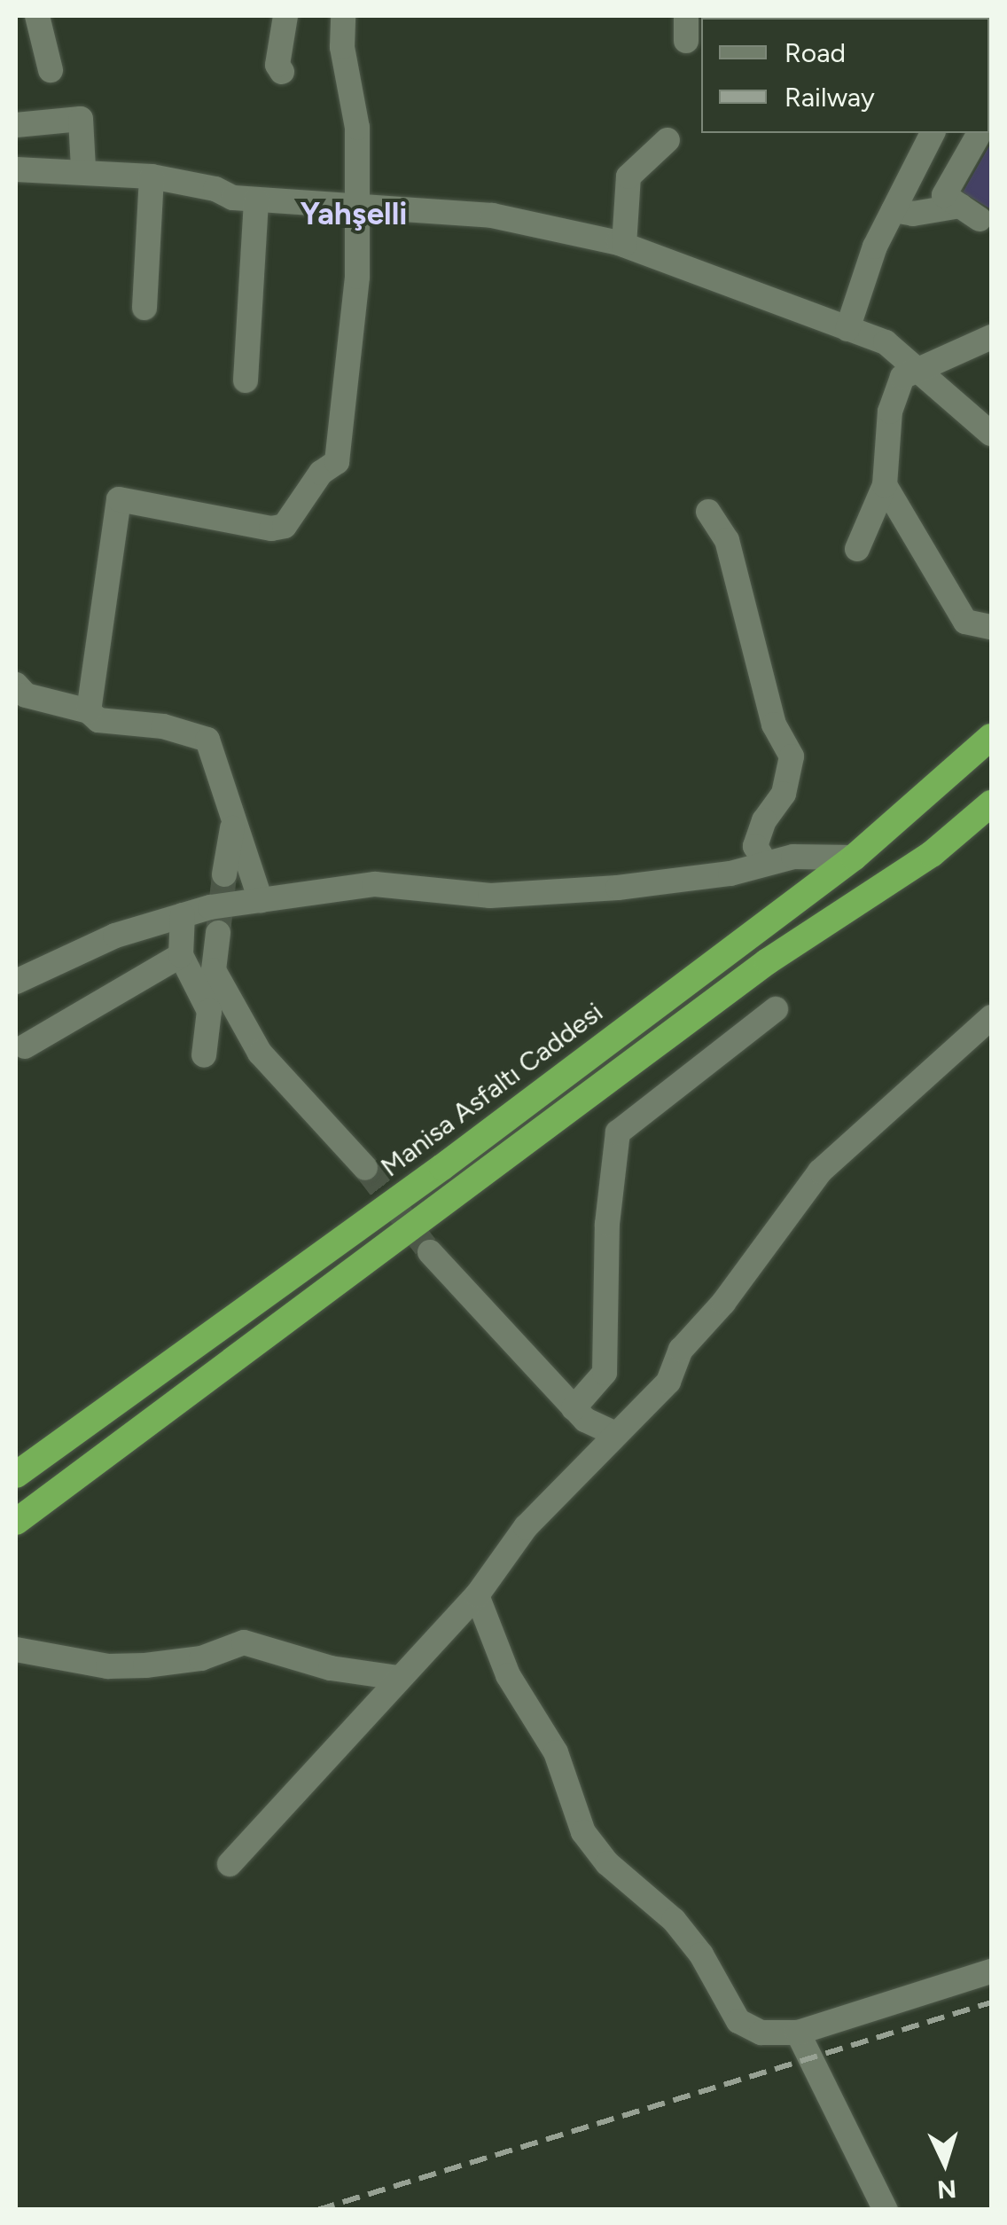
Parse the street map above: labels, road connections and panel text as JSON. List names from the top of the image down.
{
  "streets": {
    "highway": ["Manisa Asfaltı Caddesi"]
  },
  "districts": ["Yahşelli"],
  "legend": ["Road", "Railway"],
  "north": "bottom"
}
